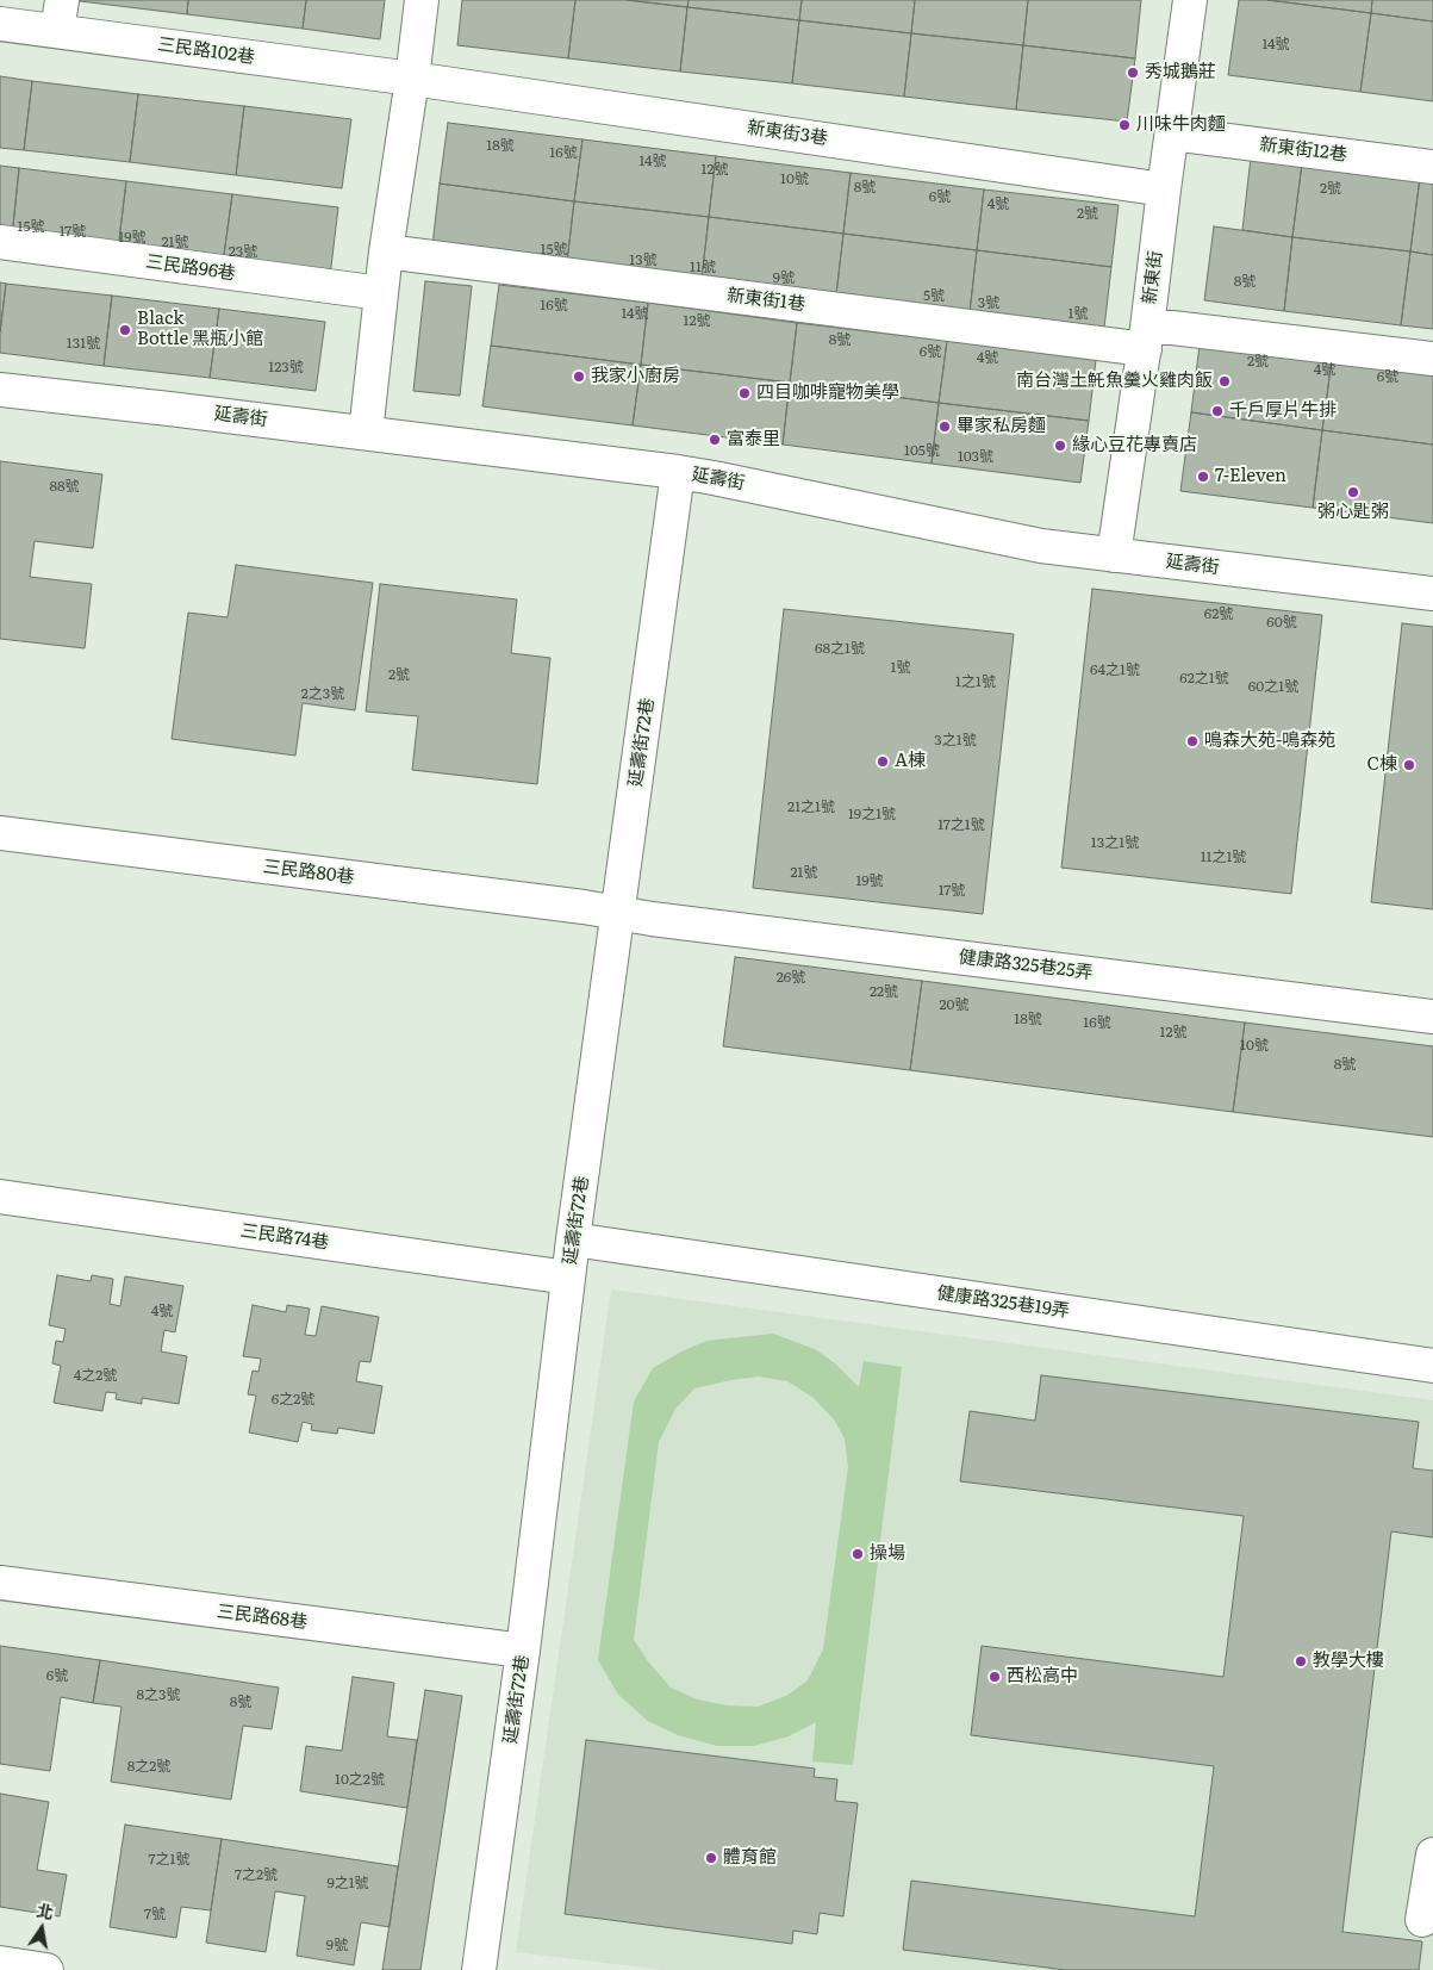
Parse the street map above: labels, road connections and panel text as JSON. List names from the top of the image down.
{
  "streets": {
    "street": [
      "三民路102巷",
      "新東街3巷",
      "新東街12巷",
      "三民路96巷",
      "新東街",
      "新東街1巷",
      "延壽街",
      "延壽街72巷",
      "三民路80巷",
      "健康路325巷25弄",
      "三民路74巷",
      "健康路325巷19弄",
      "三民路68巷"
    ]
  },
  "crossings": [
    ["三民路102巷", "新東街3巷"],
    ["新東街3巷", "新東街"],
    ["新東街12巷", "新東街"],
    ["新東街", "新東街1巷"],
    ["新東街", "延壽街"],
    ["延壽街", "延壽街72巷"],
    ["延壽街72巷", "三民路80巷"],
    ["延壽街72巷", "健康路325巷25弄"],
    ["延壽街72巷", "三民路74巷"],
    ["延壽街72巷", "健康路325巷19弄"],
    ["延壽街72巷", "三民路68巷"],
    ["三民路80巷", "健康路325巷25弄"]
  ],
  "places": [
    "秀城鵝莊",
    "川味牛肉麵",
    "Black Bottle 黑瓶小館",
    "我家小廚房",
    "南台灣土魠魚羹火雞肉飯",
    "四目咖啡寵物美學",
    "千戶厚片牛排",
    "畢家私房麵",
    "富泰里",
    "緣心豆花專賣店",
    "7-Eleven",
    "粥心匙粥",
    "鳴森大苑-鳴森苑",
    "A棟",
    "C棟",
    "操場",
    "教學大樓",
    "西松高中",
    "體育館"
  ],
  "house_numbers": [
    "14號",
    "18號",
    "16號",
    "14號",
    "12號",
    "10號",
    "8號",
    "2號",
    "6號",
    "4號",
    "2號",
    "15號",
    "17號",
    "19號",
    "21號",
    "15號",
    "23號",
    "13號",
    "11號",
    "9號",
    "8號",
    "5號",
    "3號",
    "16號",
    "14號",
    "1號",
    "12號",
    "8號",
    "131號",
    "6號",
    "4號",
    "2號",
    "123號",
    "4號",
    "6號",
    "105號",
    "103號",
    "88號",
    "62號",
    "60號",
    "68之1號",
    "1號",
    "64之1號",
    "2號",
    "62之1號",
    "1之1號",
    "60之1號",
    "2之3號",
    "3之1號",
    "21之1號",
    "19之1號",
    "17之1號",
    "13之1號",
    "11之1號",
    "21號",
    "19號",
    "17號",
    "26號",
    "22號",
    "20號",
    "18號",
    "16號",
    "12號",
    "10號",
    "8號",
    "4號",
    "4之2號",
    "6之2號",
    "6號",
    "8之3號",
    "8號",
    "8之2號",
    "10之2號",
    "7之1號",
    "7之2號",
    "9之1號",
    "7號",
    "9號"
  ],
  "north": "top"
}
